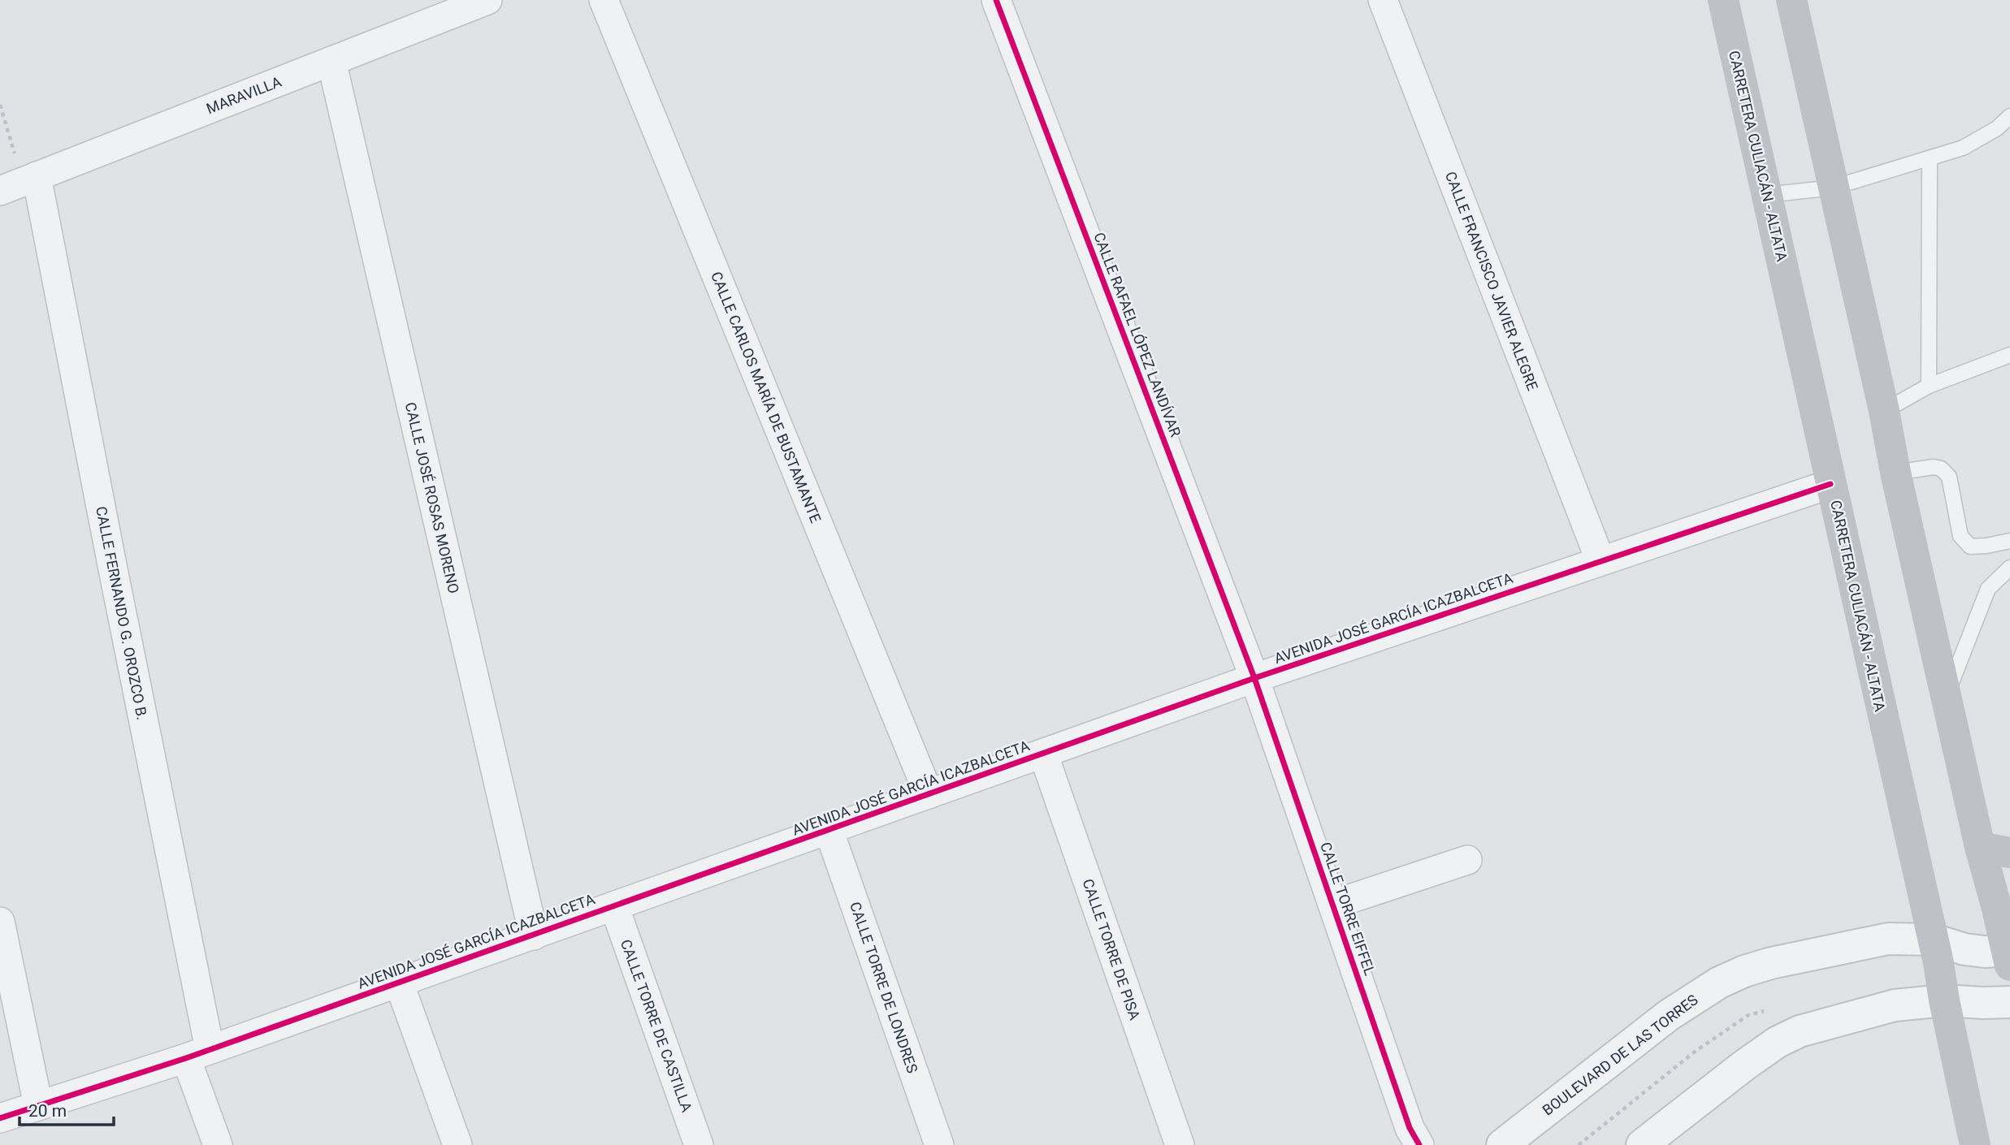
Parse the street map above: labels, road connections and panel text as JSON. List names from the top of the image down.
{
  "streets": {
    "main road": ["CARRETERA CULIACÁN - ALTATA"],
    "street": [
      "MARAVILLA",
      "CALLE FRANCISCO JAVIER ALEGRE",
      "CALLE RAFAEL LÓPEZ LANDÍVAR",
      "CALLE CARLOS MARÍA DE BUSTAMANTE",
      "CALLE JOSÉ ROSAS MORENO",
      "CALLE FERNANDO G. OROZCO B.",
      "AVENIDA JOSÉ GARCÍA ICAZBALCETA",
      "CALLE TORRE EIFFEL",
      "CALLE TORRE DE PISA",
      "CALLE TORRE DE LONDRES",
      "CALLE TORRE DE CASTILLA",
      "BOULEVARD DE LAS TORRES"
    ]
  },
  "crossings": [
    ["MARAVILLA", "CALLE JOSÉ ROSAS MORENO"],
    ["MARAVILLA", "CALLE FERNANDO G. OROZCO B."],
    ["CARRETERA CULIACÁN - ALTATA", "AVENIDA JOSÉ GARCÍA ICAZBALCETA"],
    ["CARRETERA CULIACÁN - ALTATA", "BOULEVARD DE LAS TORRES"],
    ["CALLE FRANCISCO JAVIER ALEGRE", "AVENIDA JOSÉ GARCÍA ICAZBALCETA"],
    ["CALLE RAFAEL LÓPEZ LANDÍVAR", "AVENIDA JOSÉ GARCÍA ICAZBALCETA"],
    ["CALLE RAFAEL LÓPEZ LANDÍVAR", "CALLE TORRE EIFFEL"],
    ["CALLE CARLOS MARÍA DE BUSTAMANTE", "AVENIDA JOSÉ GARCÍA ICAZBALCETA"],
    ["CALLE JOSÉ ROSAS MORENO", "AVENIDA JOSÉ GARCÍA ICAZBALCETA"],
    ["CALLE FERNANDO G. OROZCO B.", "AVENIDA JOSÉ GARCÍA ICAZBALCETA"],
    ["AVENIDA JOSÉ GARCÍA ICAZBALCETA", "CALLE TORRE EIFFEL"],
    ["AVENIDA JOSÉ GARCÍA ICAZBALCETA", "CALLE TORRE DE PISA"],
    ["AVENIDA JOSÉ GARCÍA ICAZBALCETA", "CALLE TORRE DE LONDRES"],
    ["AVENIDA JOSÉ GARCÍA ICAZBALCETA", "CALLE TORRE DE CASTILLA"]
  ],
  "scale_bar": "20 m"
}
